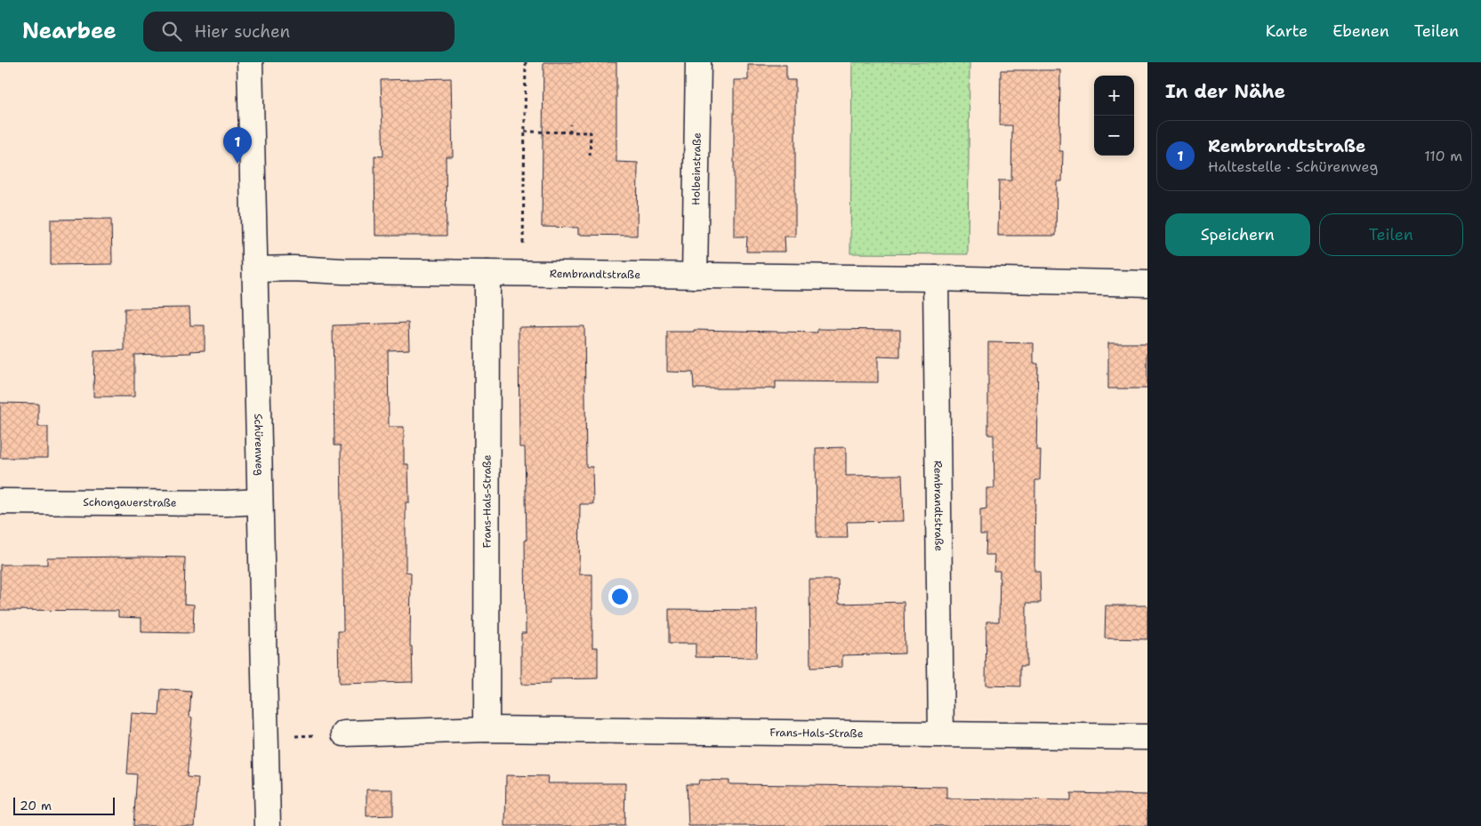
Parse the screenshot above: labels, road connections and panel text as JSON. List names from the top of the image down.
{
  "streets": {
    "street": [
      "Holbeinstraße",
      "Rembrandtstraße",
      "Schürenweg",
      "Frans-Hals-Straße",
      "Schongauerstraße"
    ]
  },
  "crossings": [
    ["Holbeinstraße", "Rembrandtstraße"],
    ["Rembrandtstraße", "Schürenweg"],
    ["Rembrandtstraße", "Frans-Hals-Straße"],
    ["Schürenweg", "Schongauerstraße"]
  ],
  "scale_bar": "20 m",
  "page": {
    "header": "Nearbee",
    "search": "Hier suchen",
    "nav": ["Karte", "Ebenen", "Teilen"],
    "heading": "In der Nähe",
    "map_buttons": ["+", "−"],
    "list": [
      {
        "mark": "1",
        "name": "Rembrandtstraße",
        "note": "Haltestelle · Schürenweg",
        "value": "110 m"
      }
    ],
    "pins": "1",
    "buttons": ["Speichern", "Teilen"],
    "scale": "20 m"
  }
}
